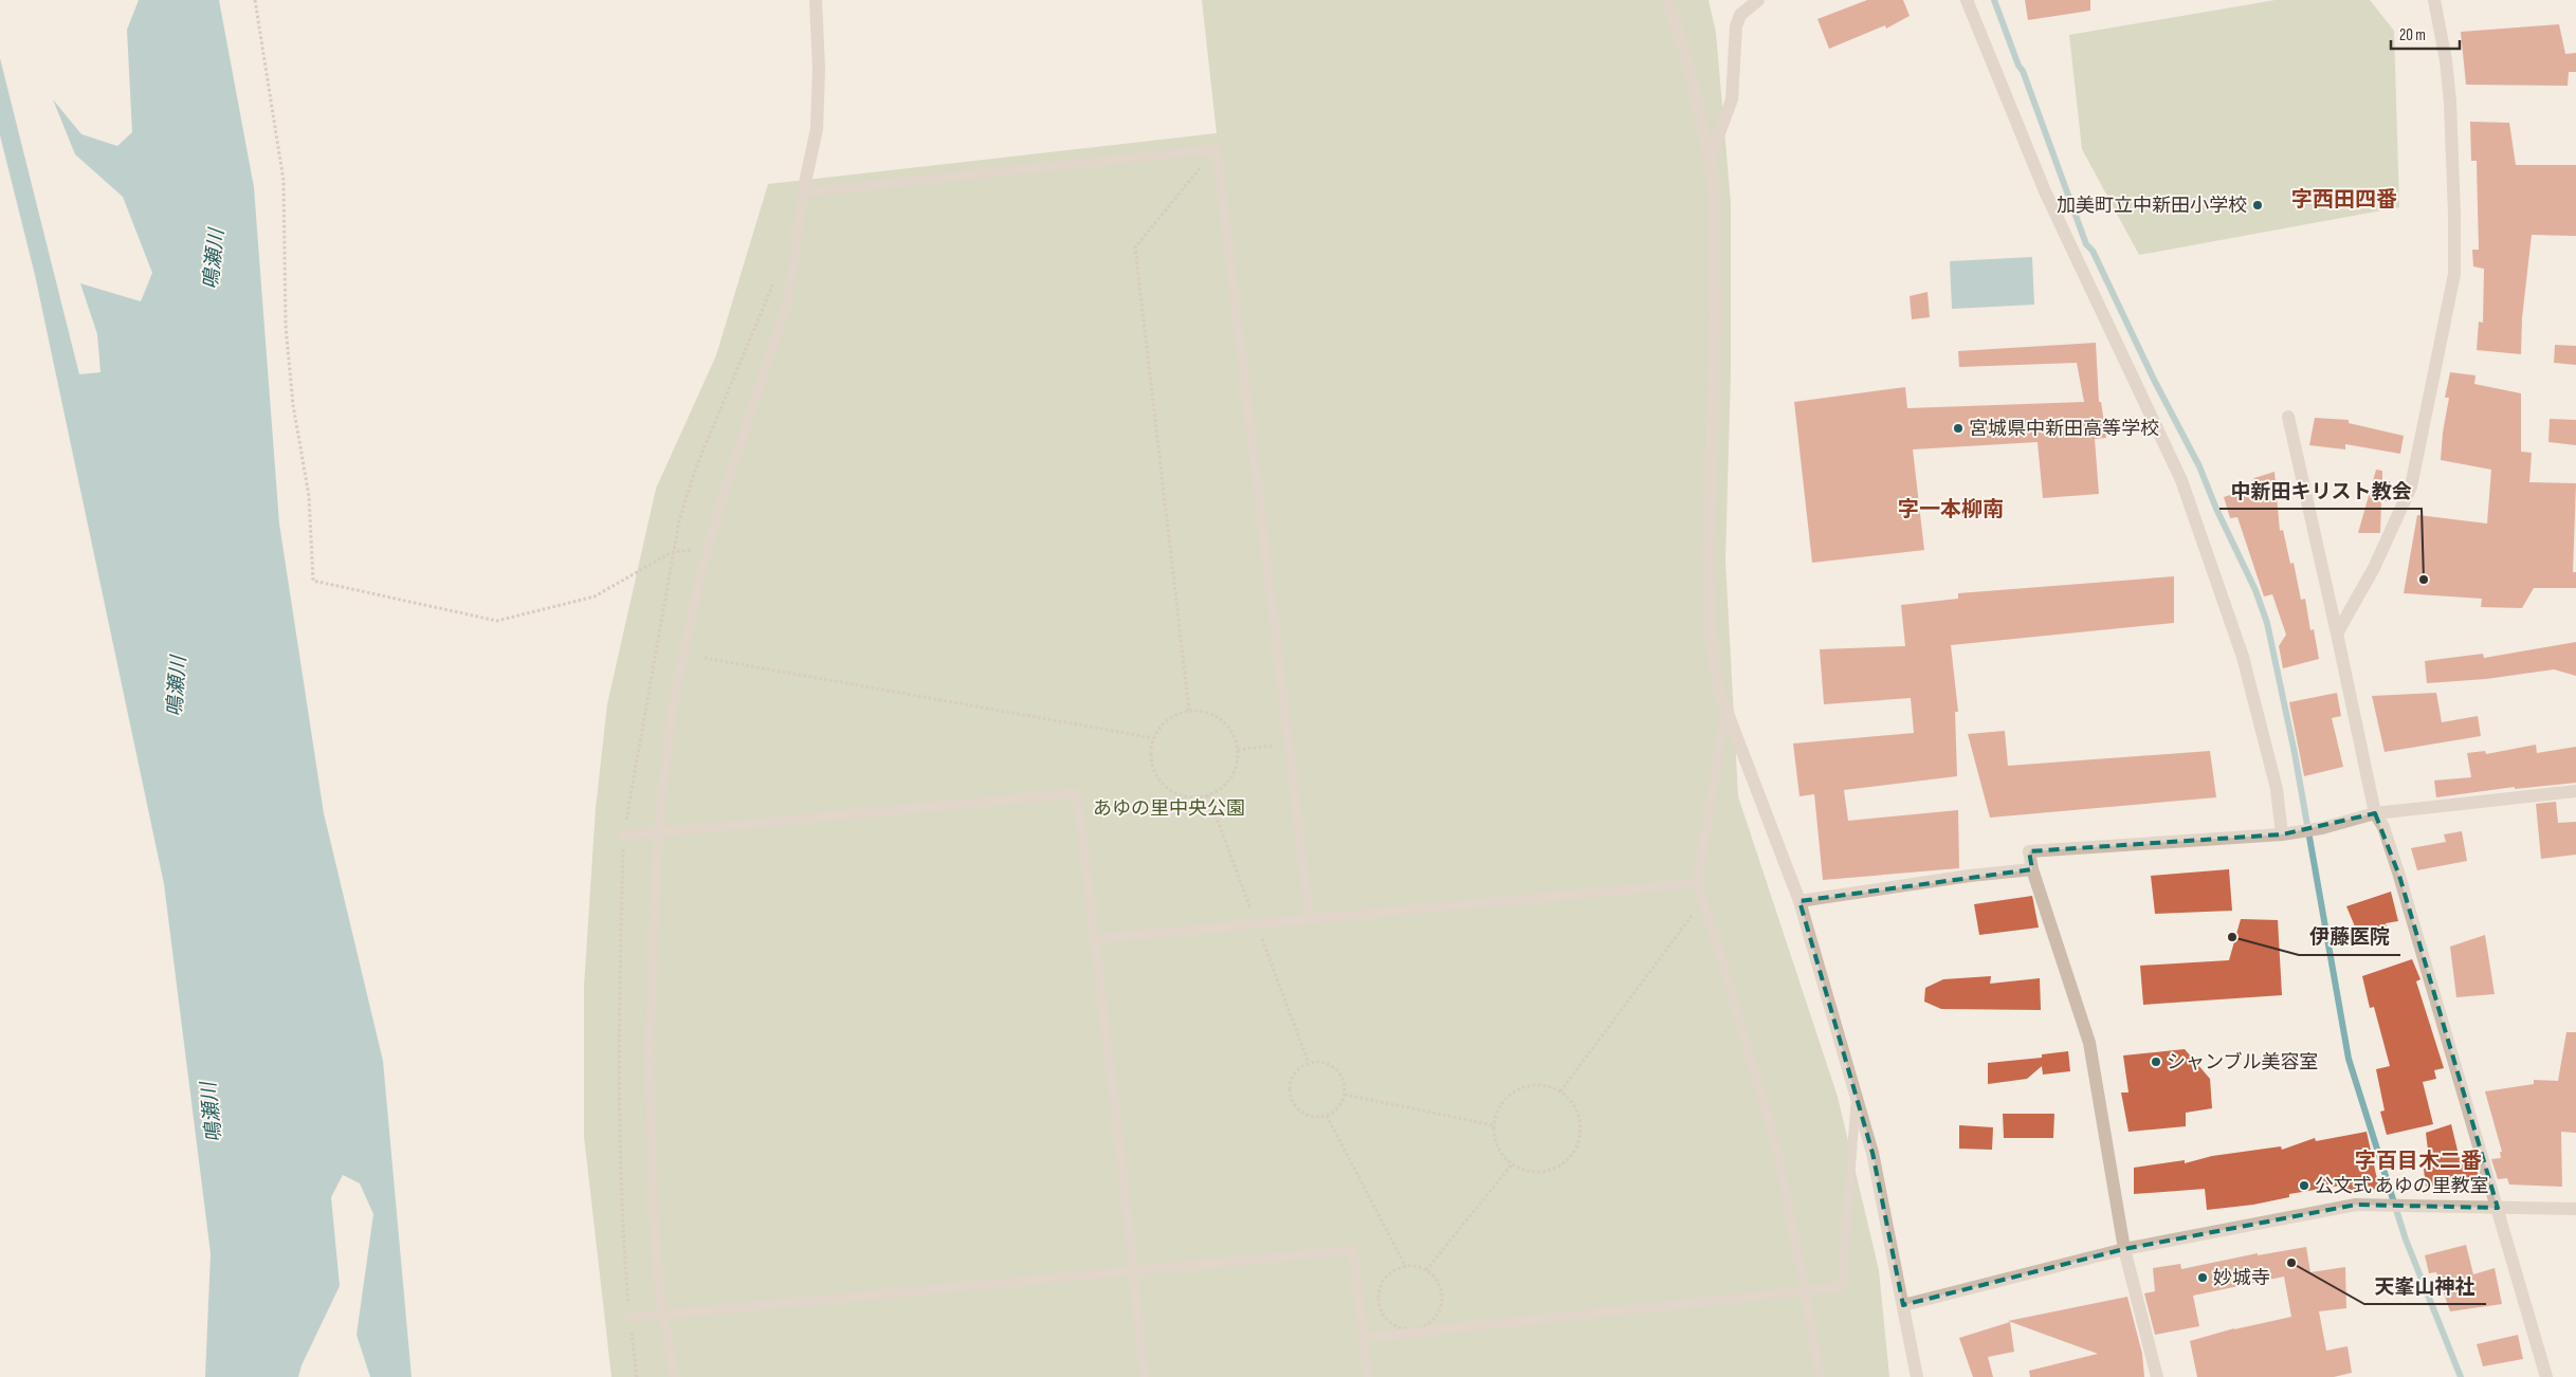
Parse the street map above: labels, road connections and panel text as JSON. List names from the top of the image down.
{
  "districts": ["字西田四番", "字一本柳南", "字百目木二番"],
  "water": ["鳴瀬川"],
  "parks": ["あゆの里中央公園"],
  "places": [
    "加美町立中新田小学校",
    "宮城県中新田高等学校",
    "中新田キリスト教会",
    "伊藤医院",
    "シャンブル美容室",
    "公文式 あゆの里教室",
    "天峯山神社",
    "妙城寺"
  ],
  "scale_bar": "20 m"
}
